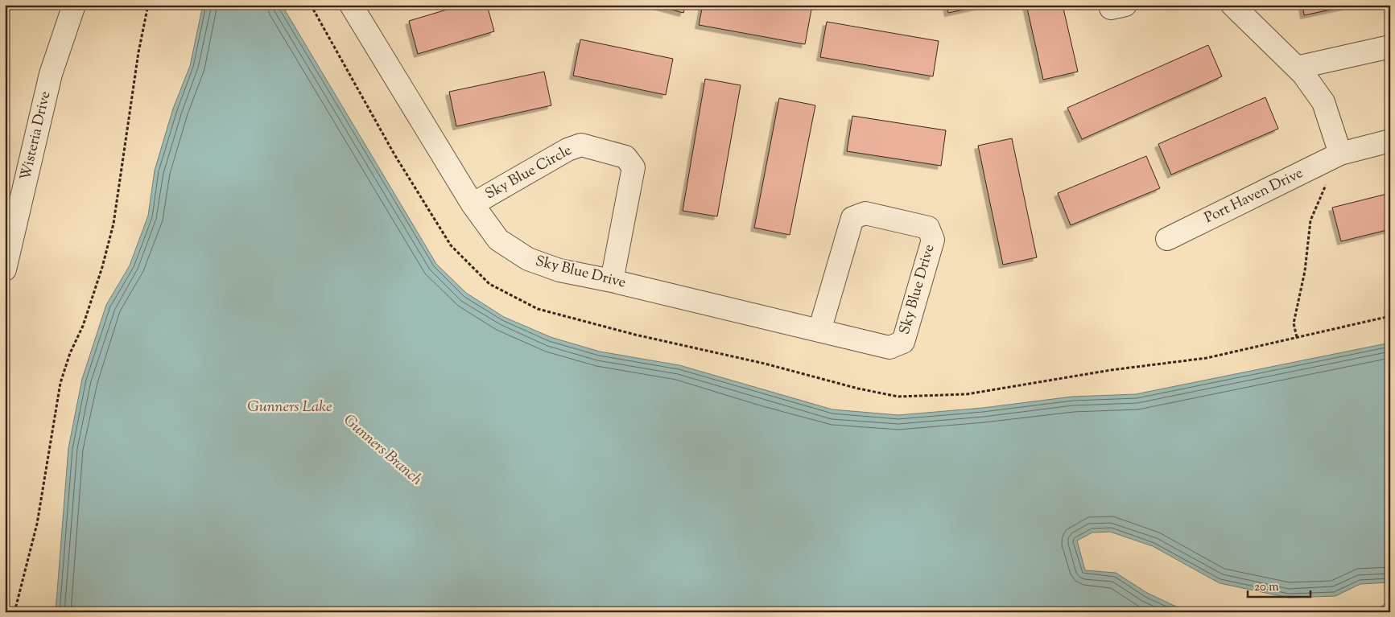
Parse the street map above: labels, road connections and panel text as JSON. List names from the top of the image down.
{
  "streets": {
    "street": [
      "Wisteria Drive",
      "Sky Blue Circle",
      "Port Haven Drive",
      "Sky Blue Drive"
    ]
  },
  "crossings": [
    ["Sky Blue Circle", "Sky Blue Drive"]
  ],
  "water": ["Gunners Lake", "Gunners Branch"],
  "scale_bar": "20 m"
}
